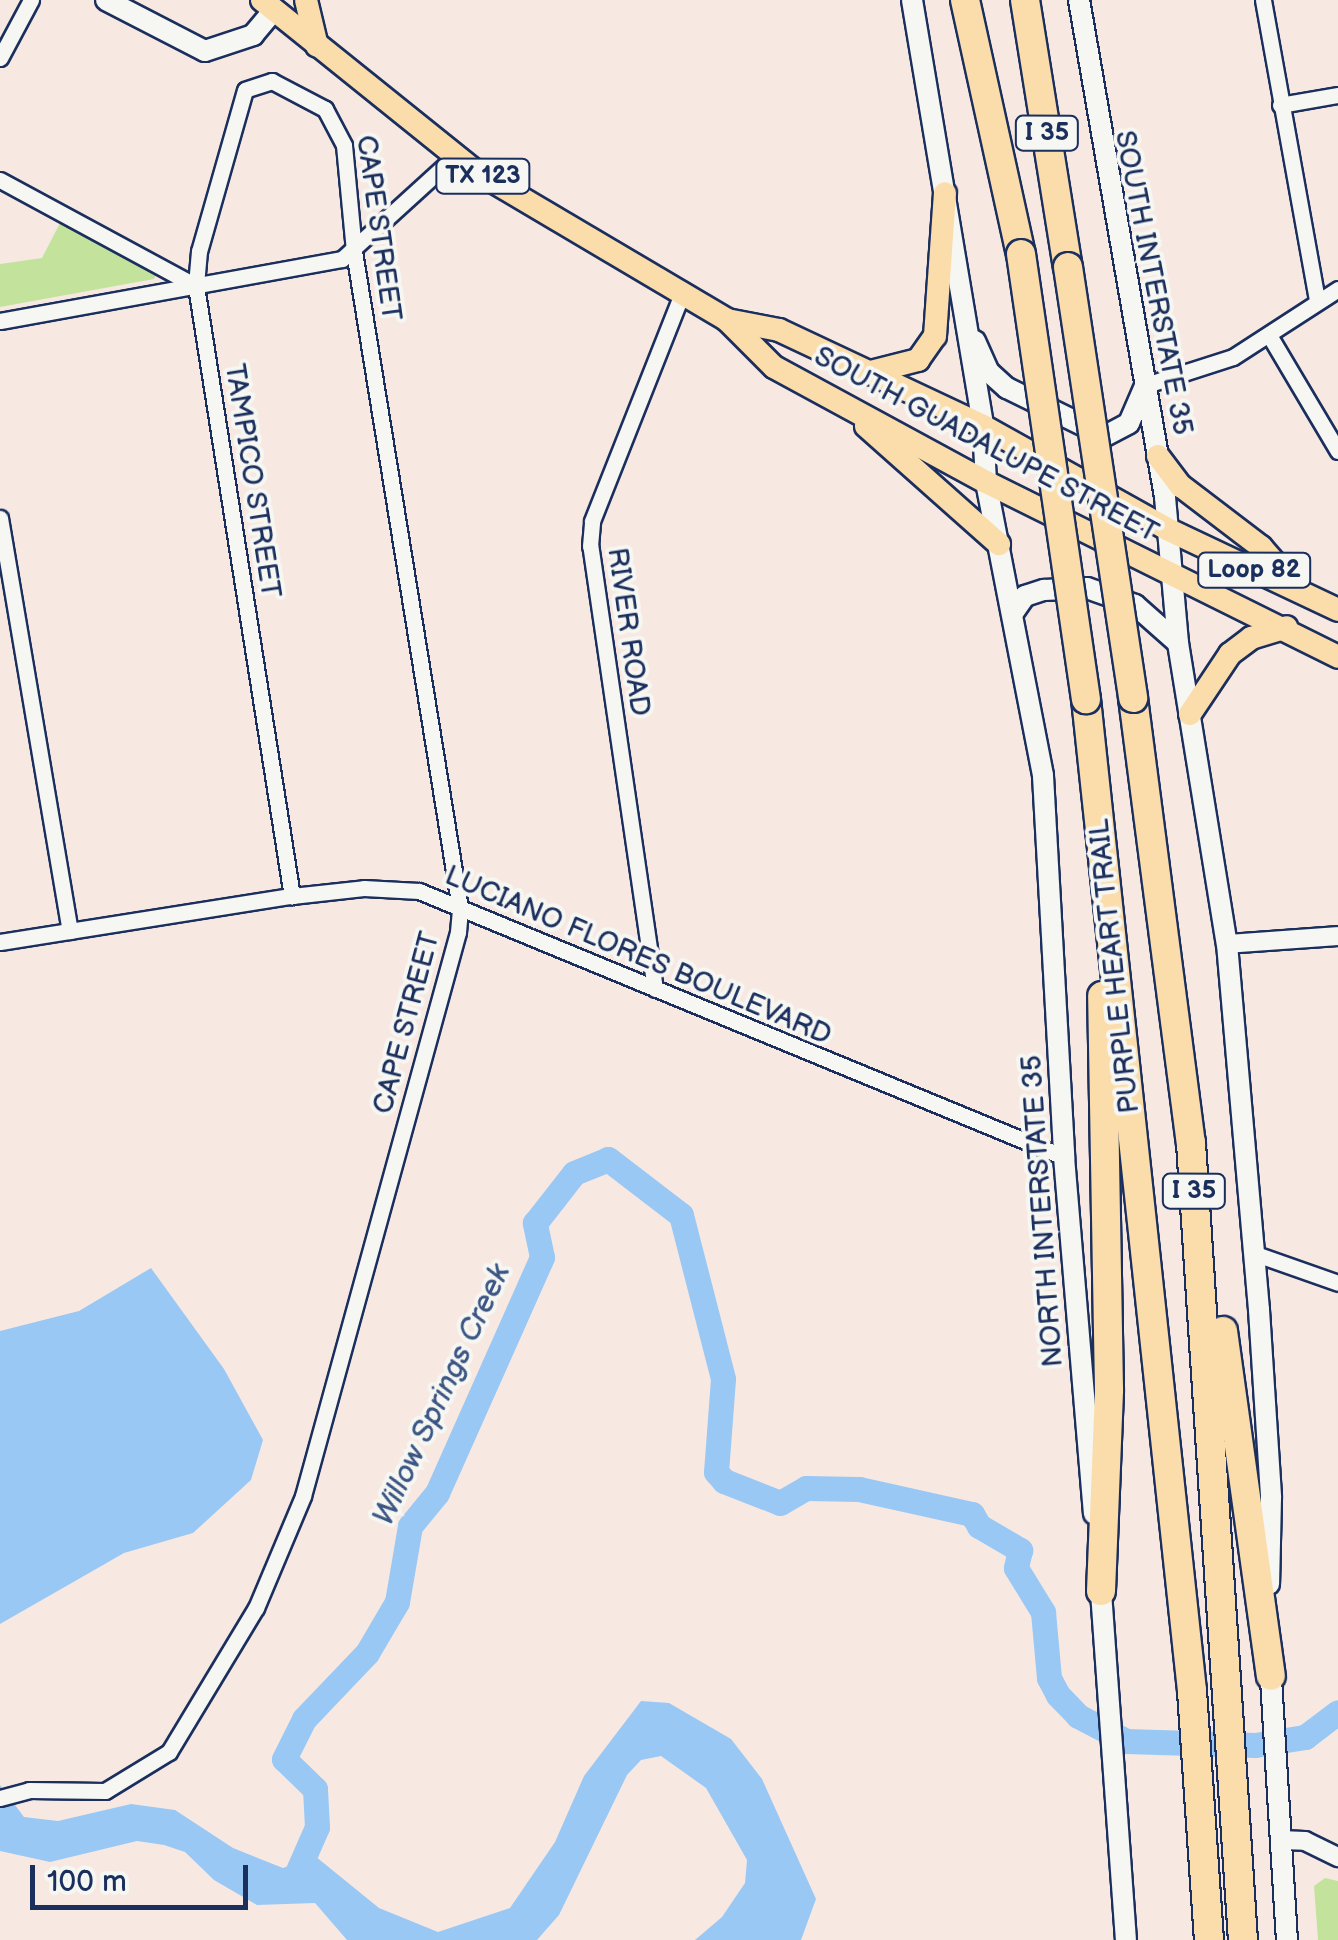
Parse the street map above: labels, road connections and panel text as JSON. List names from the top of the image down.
{
  "streets": {
    "highway": ["I 35", "PURPLE HEART TRAIL"],
    "main road": [
      "TX 123",
      "SOUTH INTERSTATE 35",
      "SOUTH GUADALUPE STREET",
      "Loop 82",
      "NORTH INTERSTATE 35"
    ],
    "street": [
      "CAPE STREET",
      "TAMPICO STREET",
      "RIVER ROAD",
      "LUCIANO FLORES BOULEVARD"
    ]
  },
  "crossings": [
    ["CAPE STREET", "TAMPICO STREET"],
    ["CAPE STREET", "LUCIANO FLORES BOULEVARD"],
    ["SOUTH INTERSTATE 35", "SOUTH GUADALUPE STREET"],
    ["SOUTH GUADALUPE STREET", "RIVER ROAD"],
    ["SOUTH GUADALUPE STREET", "NORTH INTERSTATE 35"],
    ["TAMPICO STREET", "LUCIANO FLORES BOULEVARD"],
    ["RIVER ROAD", "LUCIANO FLORES BOULEVARD"],
    ["LUCIANO FLORES BOULEVARD", "NORTH INTERSTATE 35"]
  ],
  "water": ["Willow Springs Creek"],
  "scale_bar": "100 m"
}
